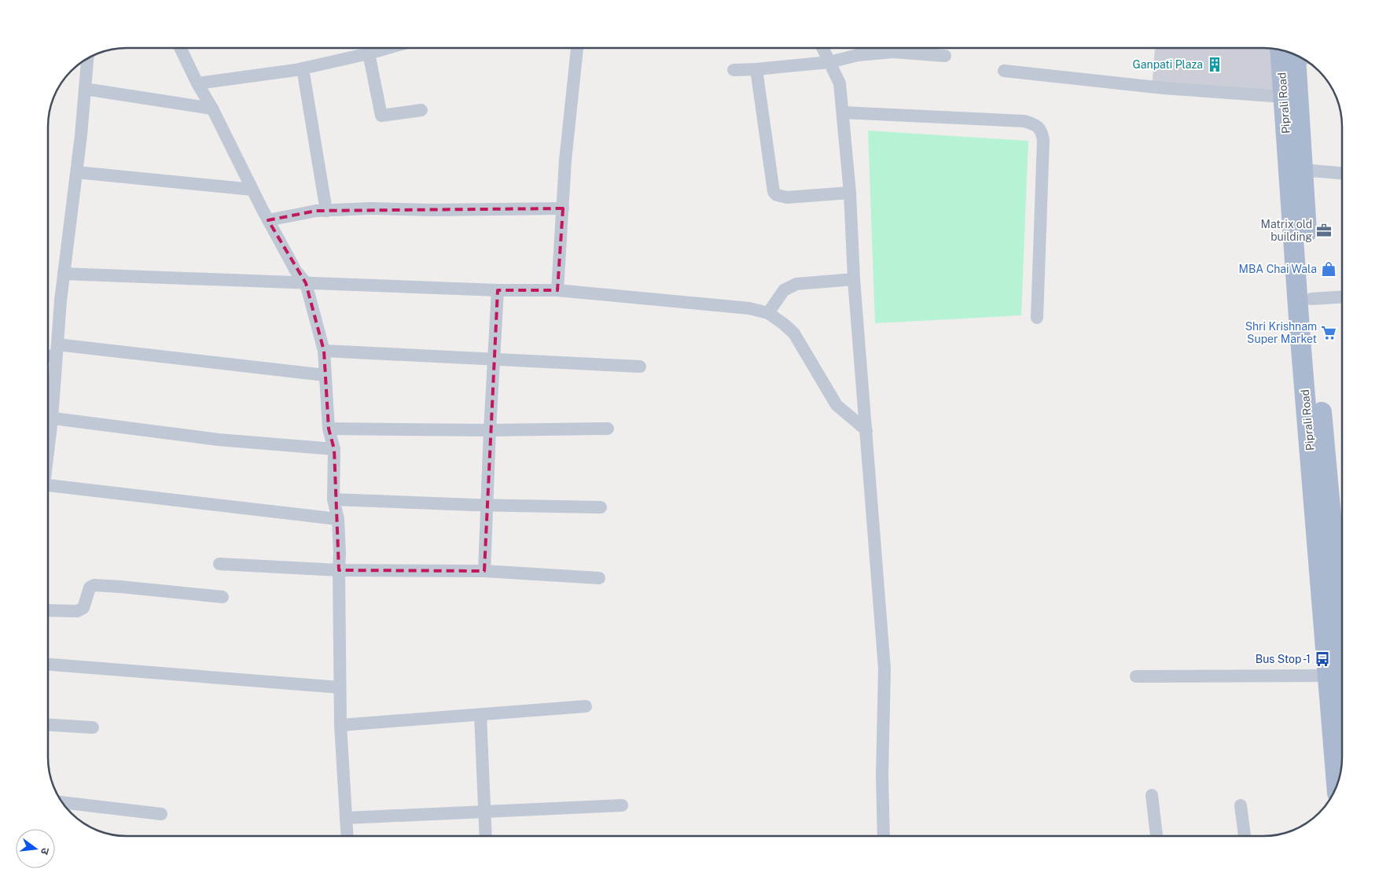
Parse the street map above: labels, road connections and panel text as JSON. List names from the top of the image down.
{
  "streets": {
    "main road": ["Piprali Road"]
  },
  "places": {
    "building": ["Ganpati Plaza"],
    "office": ["Matrix old building"],
    "shop": ["MBA Chai Wala"],
    "supermarket": ["Shri Krishnam Super Market"],
    "bus stop": ["Bus Stop -1"]
  },
  "north": "right"
}
